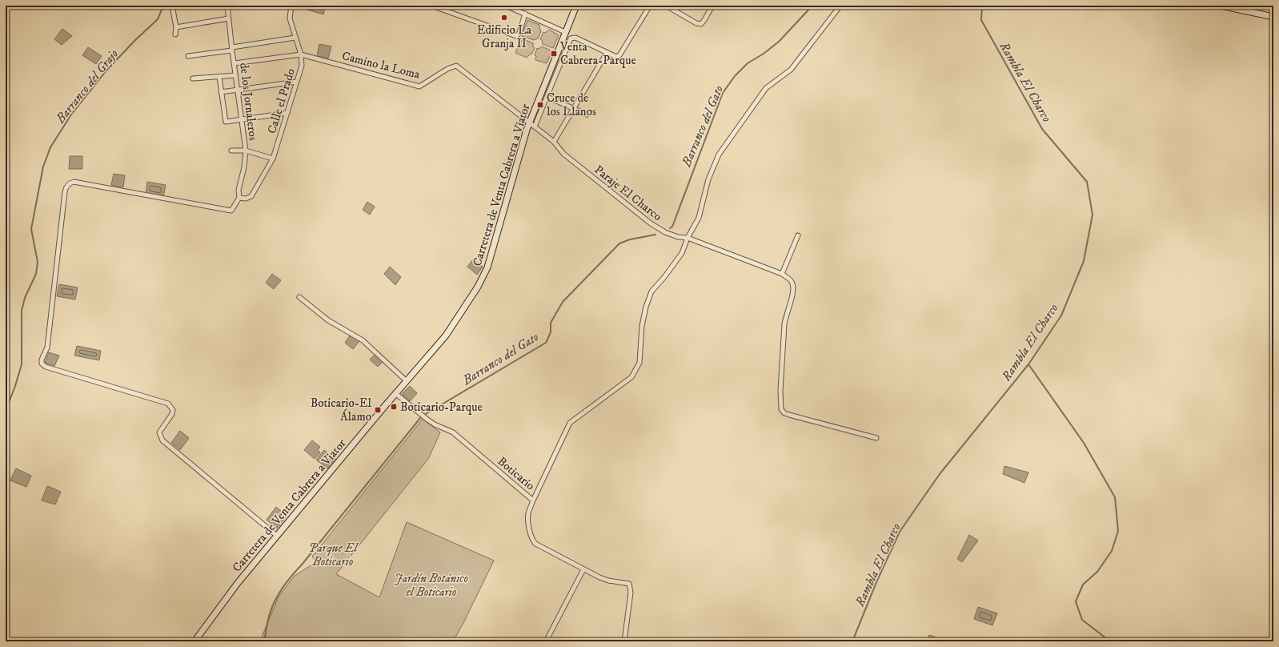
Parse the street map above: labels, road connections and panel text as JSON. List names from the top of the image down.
{
  "streets": {
    "street": [
      "Camino la Loma",
      "Calle el Prado",
      "de los Jornaleros",
      "Carretera de Venta Cabrera a Viator",
      "Paraje El Charco",
      "Boticario"
    ]
  },
  "crossings": [
    ["Camino la Loma", "Calle el Prado"],
    ["Camino la Loma", "Carretera de Venta Cabrera a Viator"],
    ["Camino la Loma", "Paraje El Charco"],
    ["Calle el Prado", "de los Jornaleros"],
    ["Carretera de Venta Cabrera a Viator", "Paraje El Charco"],
    ["Carretera de Venta Cabrera a Viator", "Boticario"]
  ],
  "water": ["Rambla El Charco", "Barranco del Grajo", "Barranco del Gato"],
  "parks": ["Parque El Boticario", "Jardín Botánico el Boticario"],
  "places": {
    "other": ["Edificio La Granja II"],
    "transit": [
      "Venta Cabrera-Parque",
      "Cruce de los Llanos",
      "Boticario-Parque",
      "Boticario-El Álamo"
    ]
  }
}
